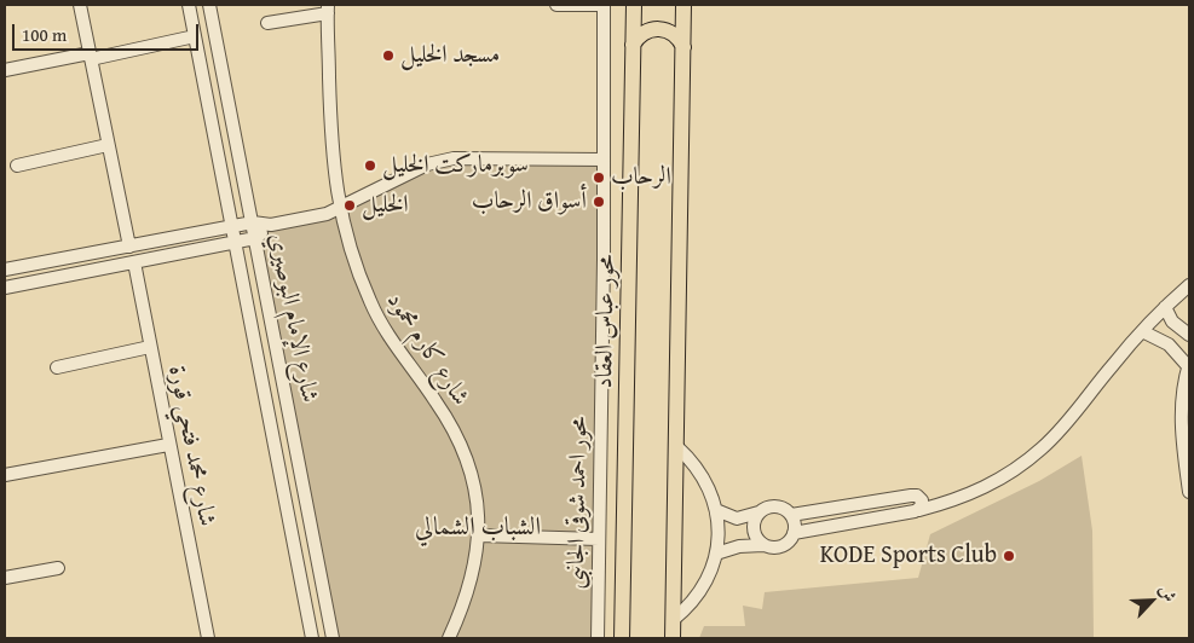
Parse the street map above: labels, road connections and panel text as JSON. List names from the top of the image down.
{
  "streets": {
    "main road": ["محور عباس العقاد"],
    "street": [
      "شارع الإمام البوصيري",
      "شارع كارم محمود",
      "شارع محمد فتحي قورة",
      "محور احمد شوقى الجانبى"
    ]
  },
  "districts": ["الشباب الشمالي"],
  "places": [
    "مسجد الخليل",
    "سوبرماركت الخليل",
    "الرحاب",
    "أسواق الرحاب",
    "الخليل",
    "KODE Sports Club"
  ],
  "scale_bar": "100 m",
  "north": "top right"
}
